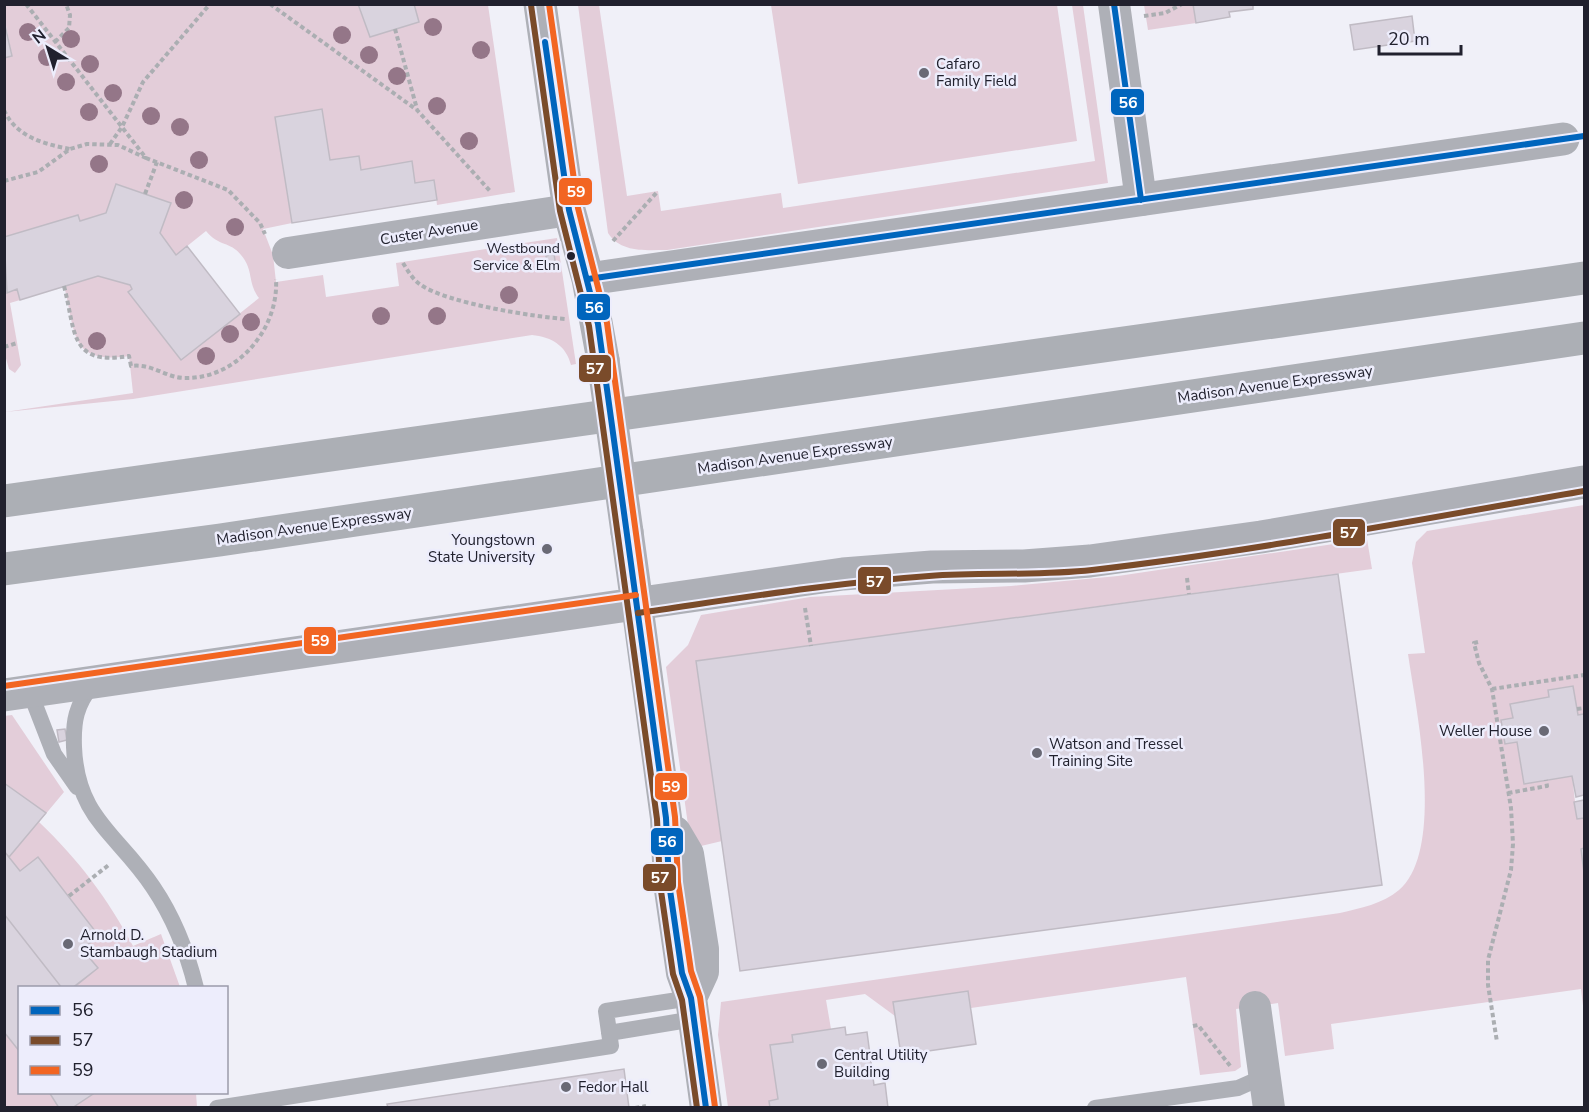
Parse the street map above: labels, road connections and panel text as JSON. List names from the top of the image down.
{
  "streets": {
    "highway": ["Madison Avenue Expressway"],
    "street": ["Custer Avenue"]
  },
  "places": [
    "Cafaro Family Field",
    "Westbound Service & Elm",
    "Youngstown State University",
    "Weller House",
    "Watson and Tressel Training Site",
    "Arnold D. Stambaugh Stadium",
    "Central Utility Building",
    "Fedor Hall"
  ],
  "lines": ["transit line 56", "transit line 59", "transit line 57"],
  "legend": ["56", "57", "59"],
  "scale_bar": "20 m",
  "north": "top left"
}
